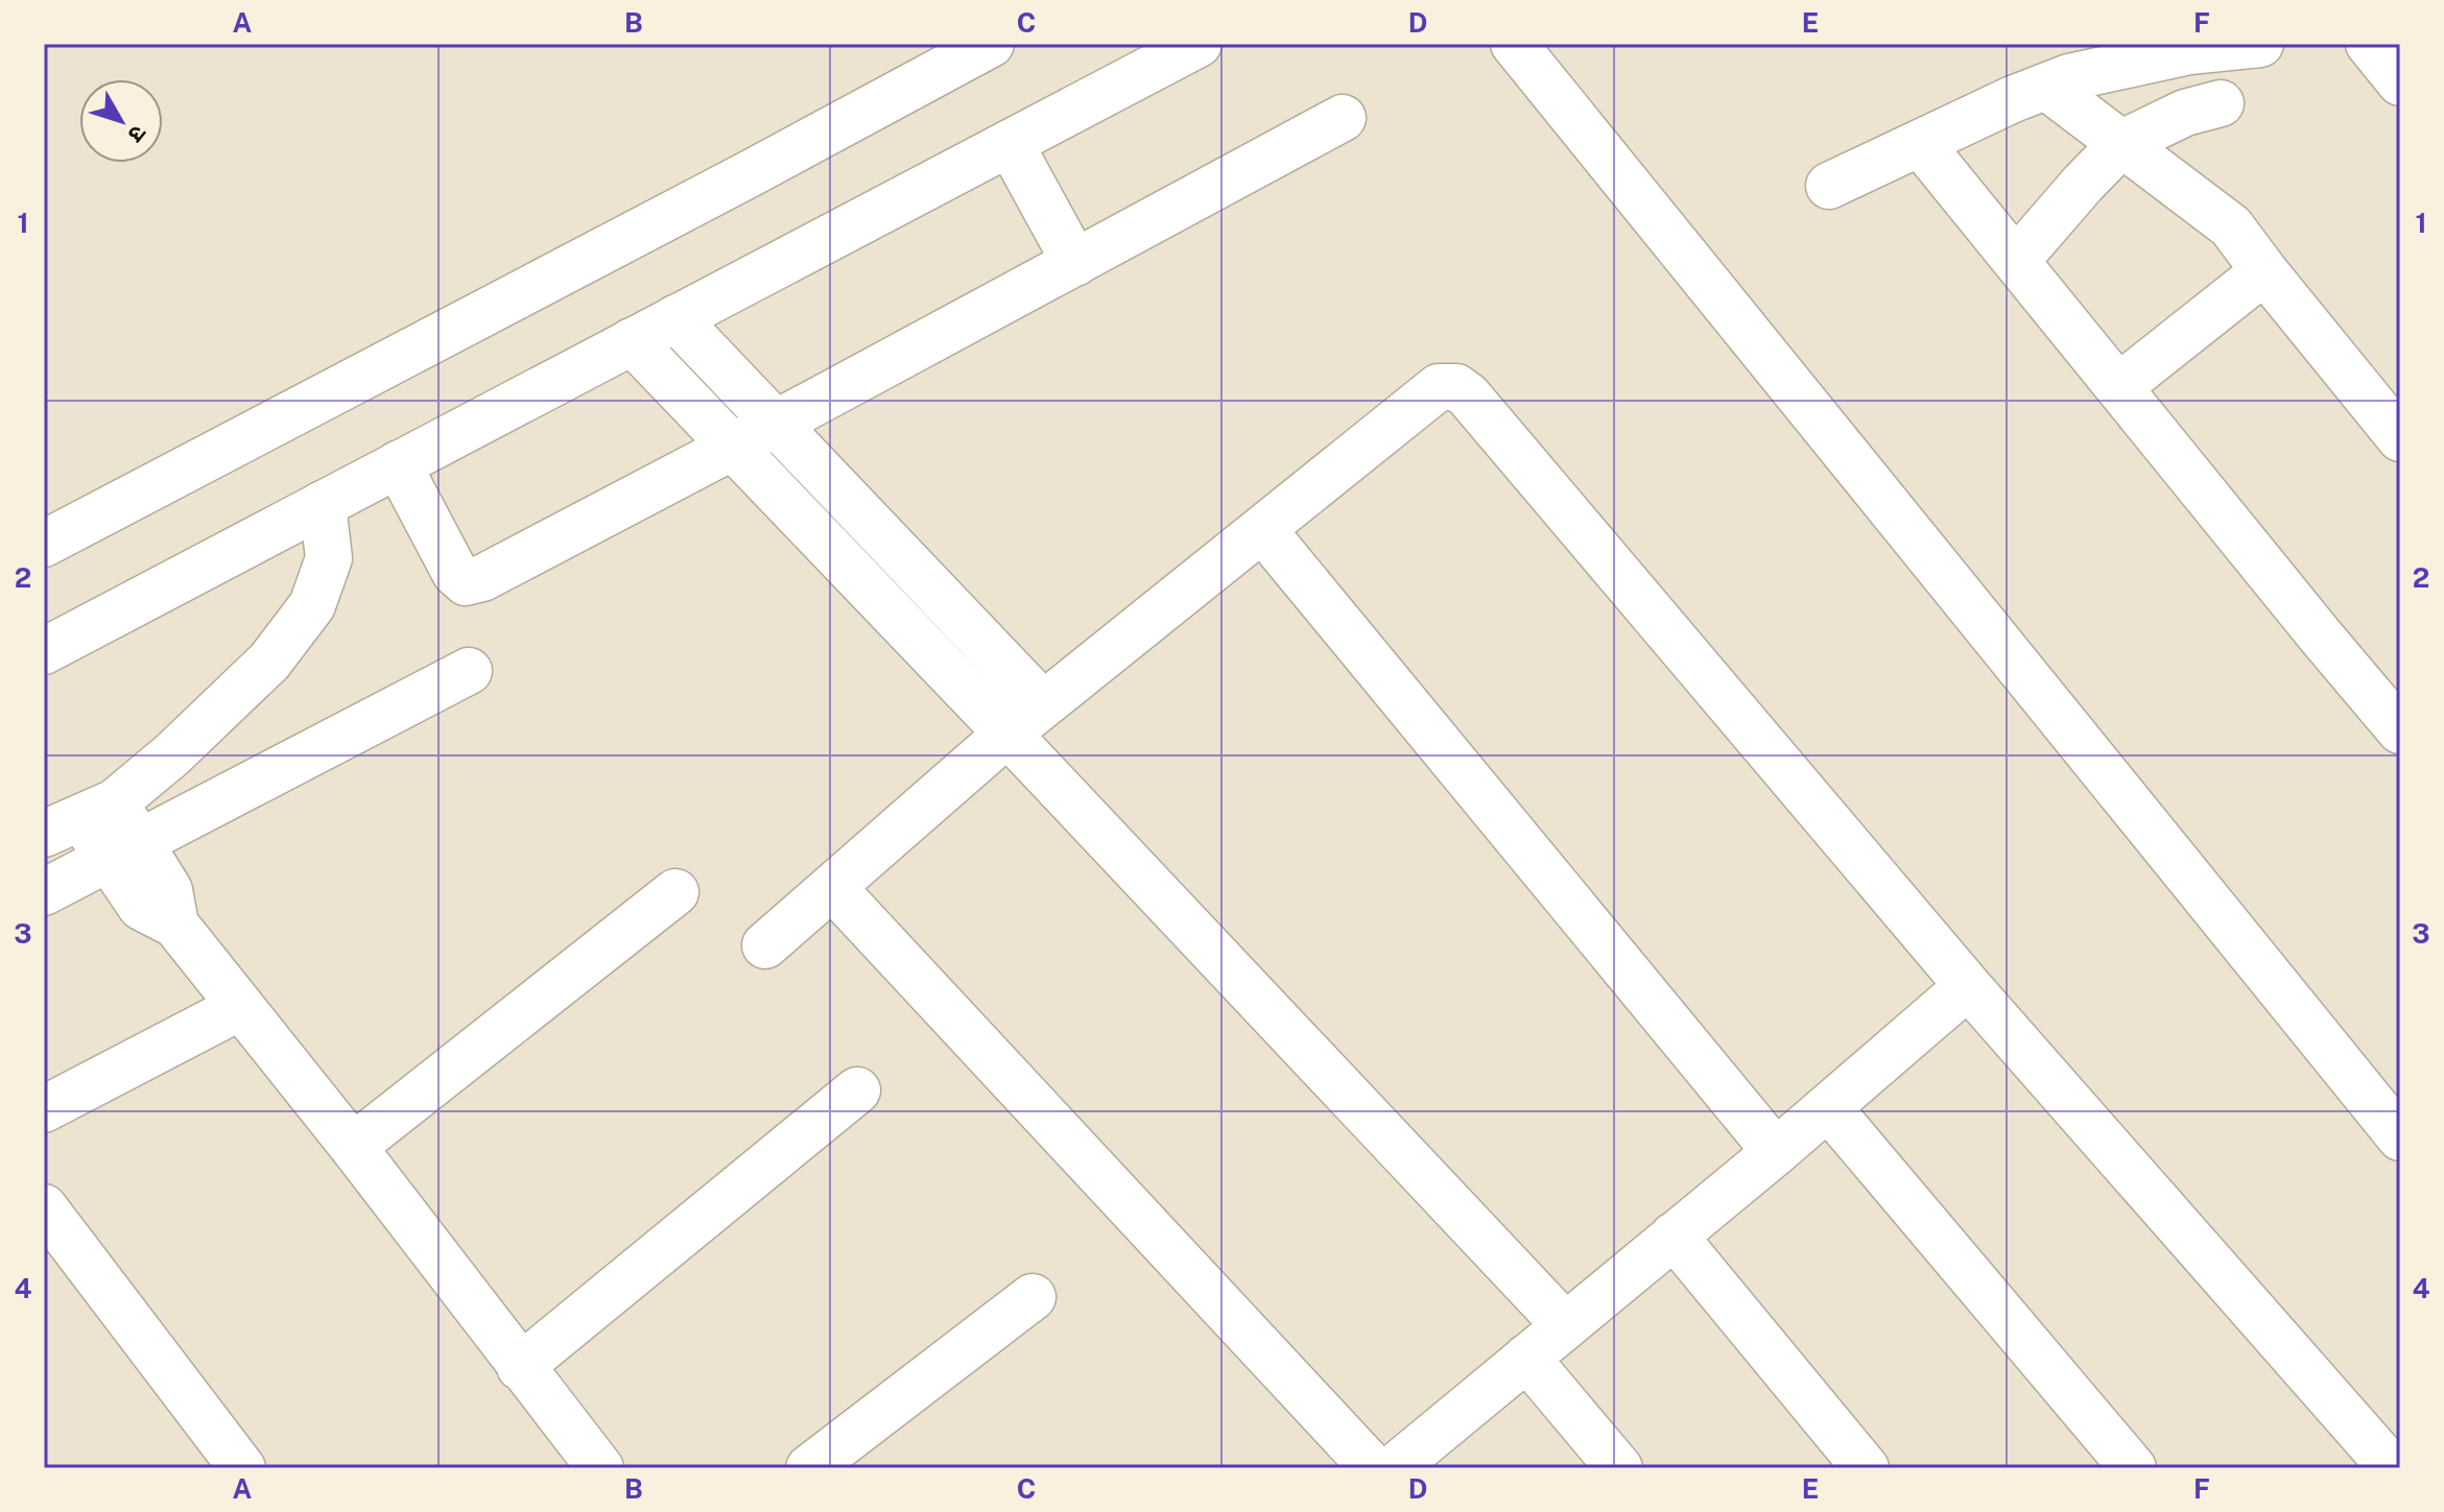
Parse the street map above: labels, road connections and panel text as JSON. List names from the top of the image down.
{
  "north": "bottom right",
  "grid": {
    "columns": [
      "A",
      "B",
      "C",
      "D",
      "E",
      "F"
    ],
    "rows": [
      "1",
      "2",
      "3",
      "4"
    ]
  }
}
